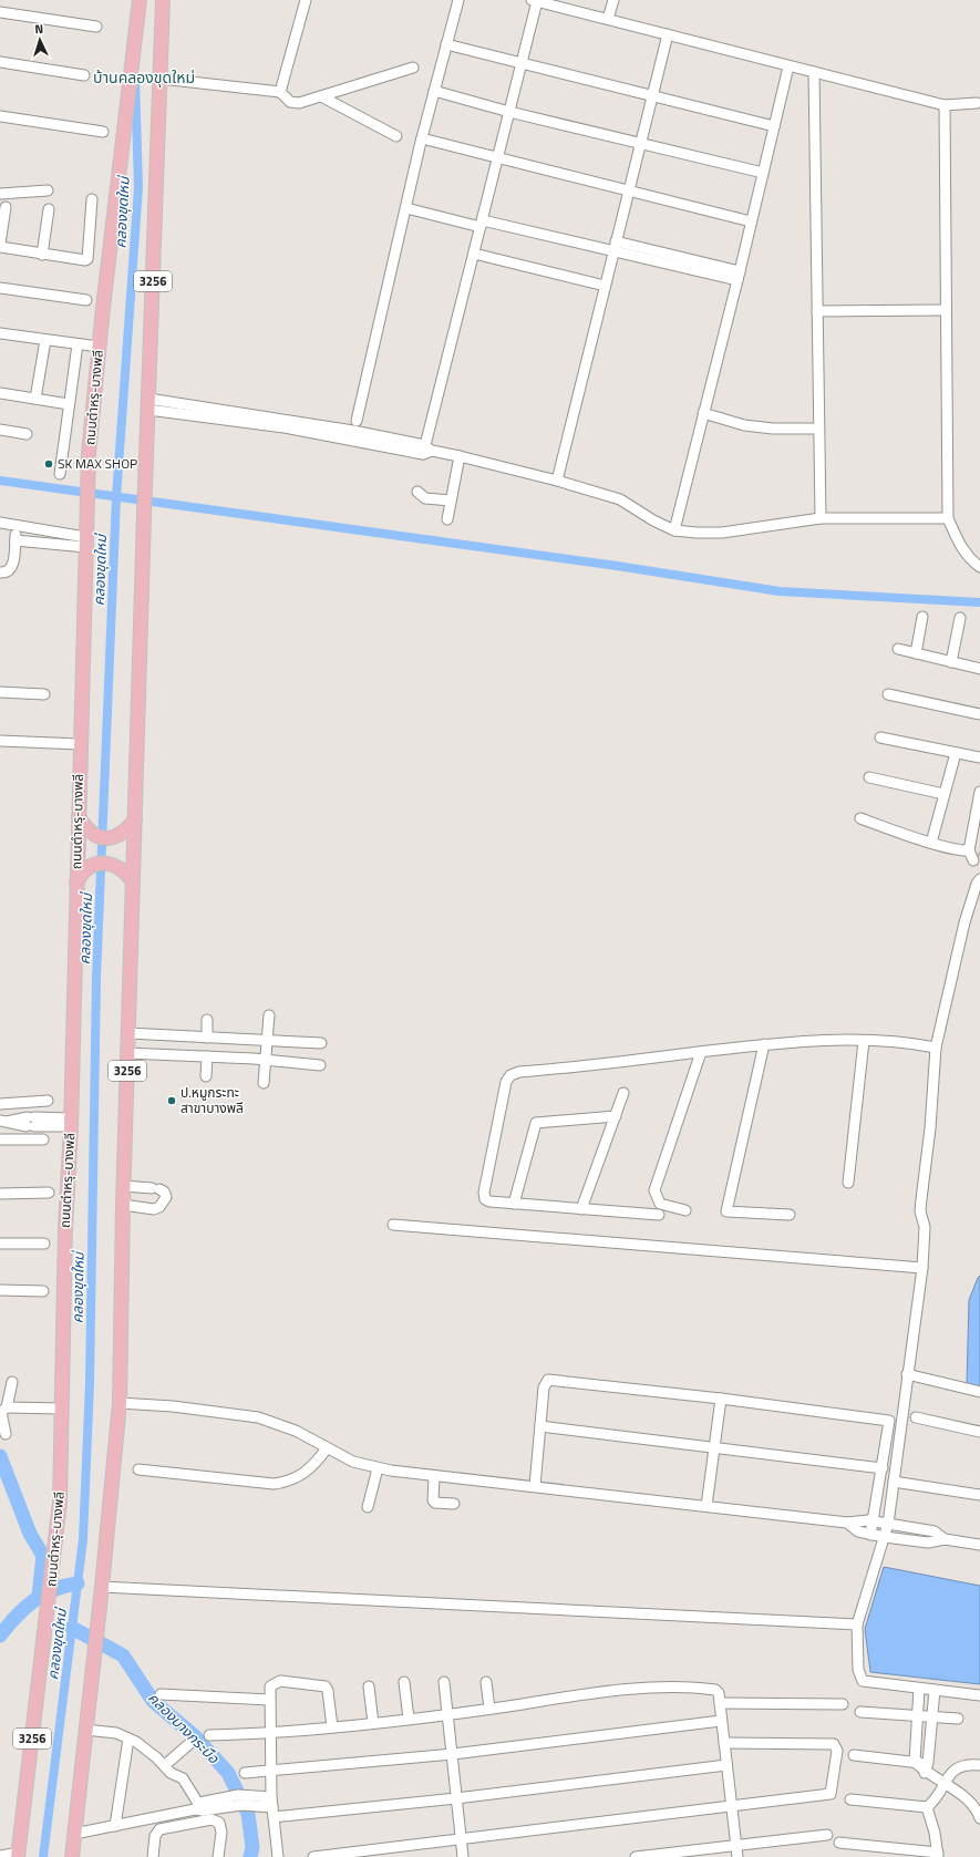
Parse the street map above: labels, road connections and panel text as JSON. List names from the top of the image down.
{
  "streets": {
    "main road": ["3256", "ถนนตำหรุ-บางพลี"]
  },
  "districts": ["บ้านคลองขุดใหม่"],
  "water": ["คลองขุดใหม่", "คลองบางกระบือ"],
  "places": ["SK MAX SHOP", "ป.หมูกระทะ สาขาบางพลี"],
  "north": "top"
}
